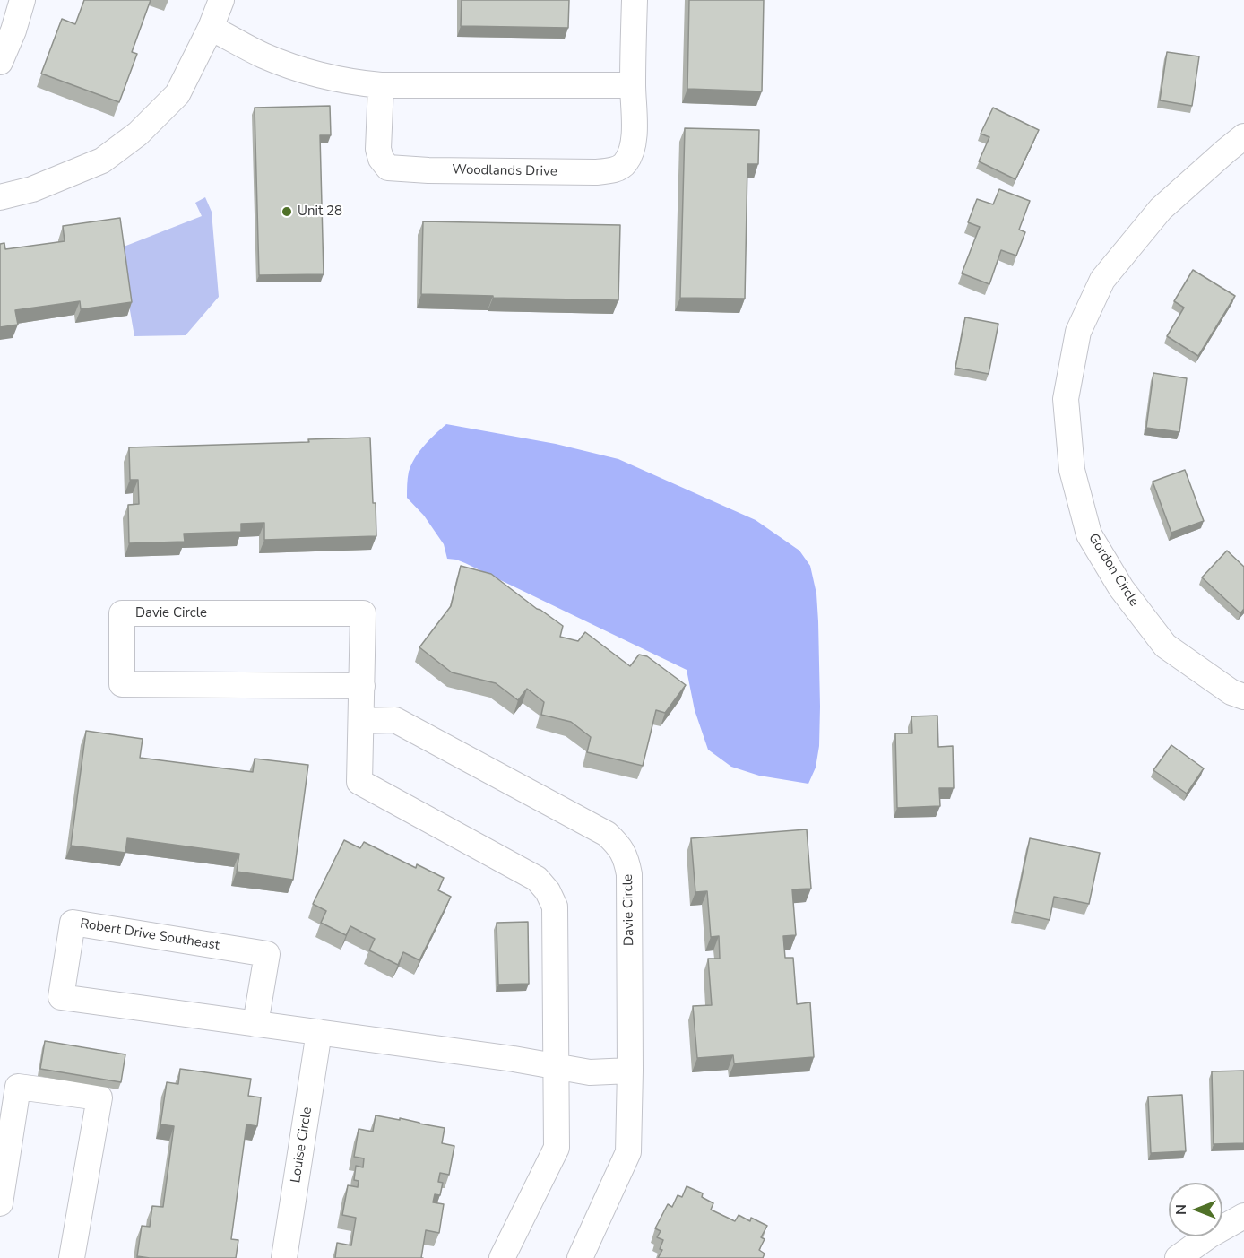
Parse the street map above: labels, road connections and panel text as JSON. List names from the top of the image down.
{
  "streets": {
    "street": [
      "Woodlands Drive",
      "Gordon Circle",
      "Davie Circle",
      "Robert Drive Southeast",
      "Louise Circle"
    ]
  },
  "crossings": [
    ["Davie Circle", "Robert Drive Southeast"],
    ["Robert Drive Southeast", "Louise Circle"]
  ],
  "places": ["Unit 28"],
  "north": "left"
}
